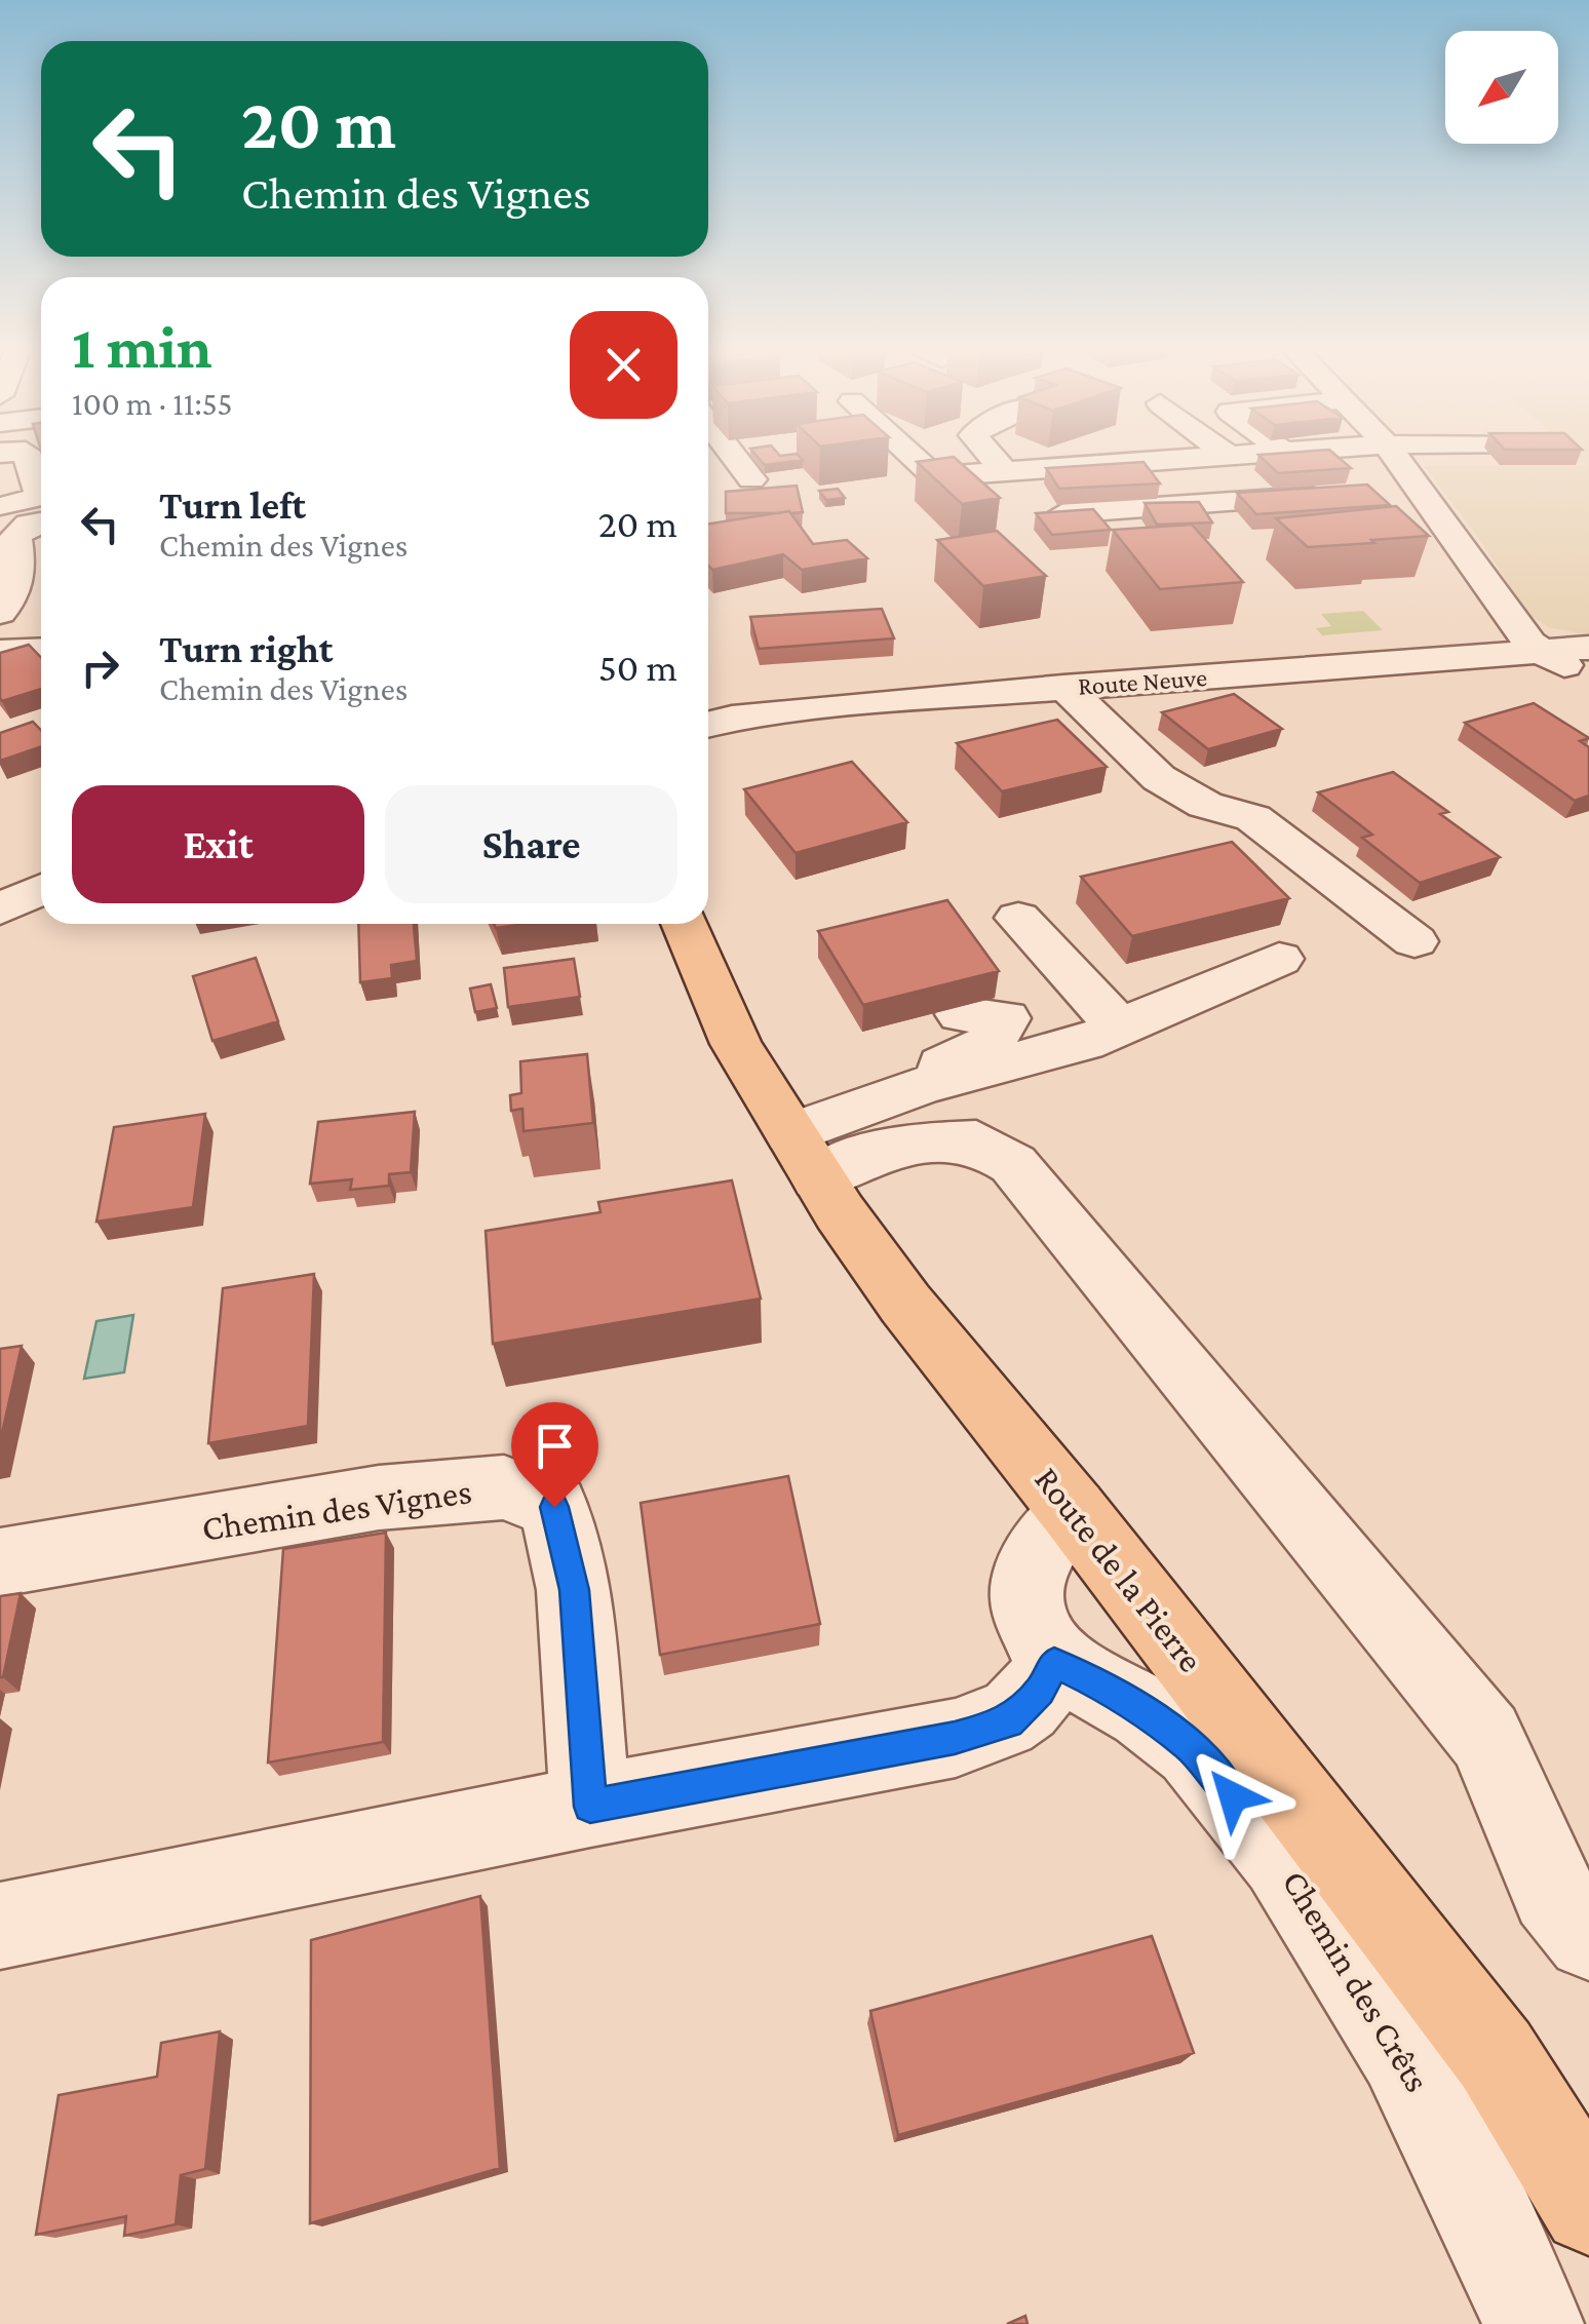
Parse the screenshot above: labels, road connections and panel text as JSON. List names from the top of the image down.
{
  "streets": {
    "main road": ["Route de la Pierre"],
    "street": ["Route Neuve", "Chemin des Vignes", "Chemin des Crêts"]
  },
  "north": "bottom left",
  "page": {
    "turn": ["20 m", "Chemin des Vignes"],
    "heading": ["1 min", "100 m · 11:55"],
    "list": [
      {
        "name": "Turn left",
        "note": "Chemin des Vignes",
        "value": "20 m"
      },
      {
        "name": "Turn right",
        "note": "Chemin des Vignes",
        "value": "50 m"
      }
    ],
    "buttons": ["Exit", "Share"]
  }
}
